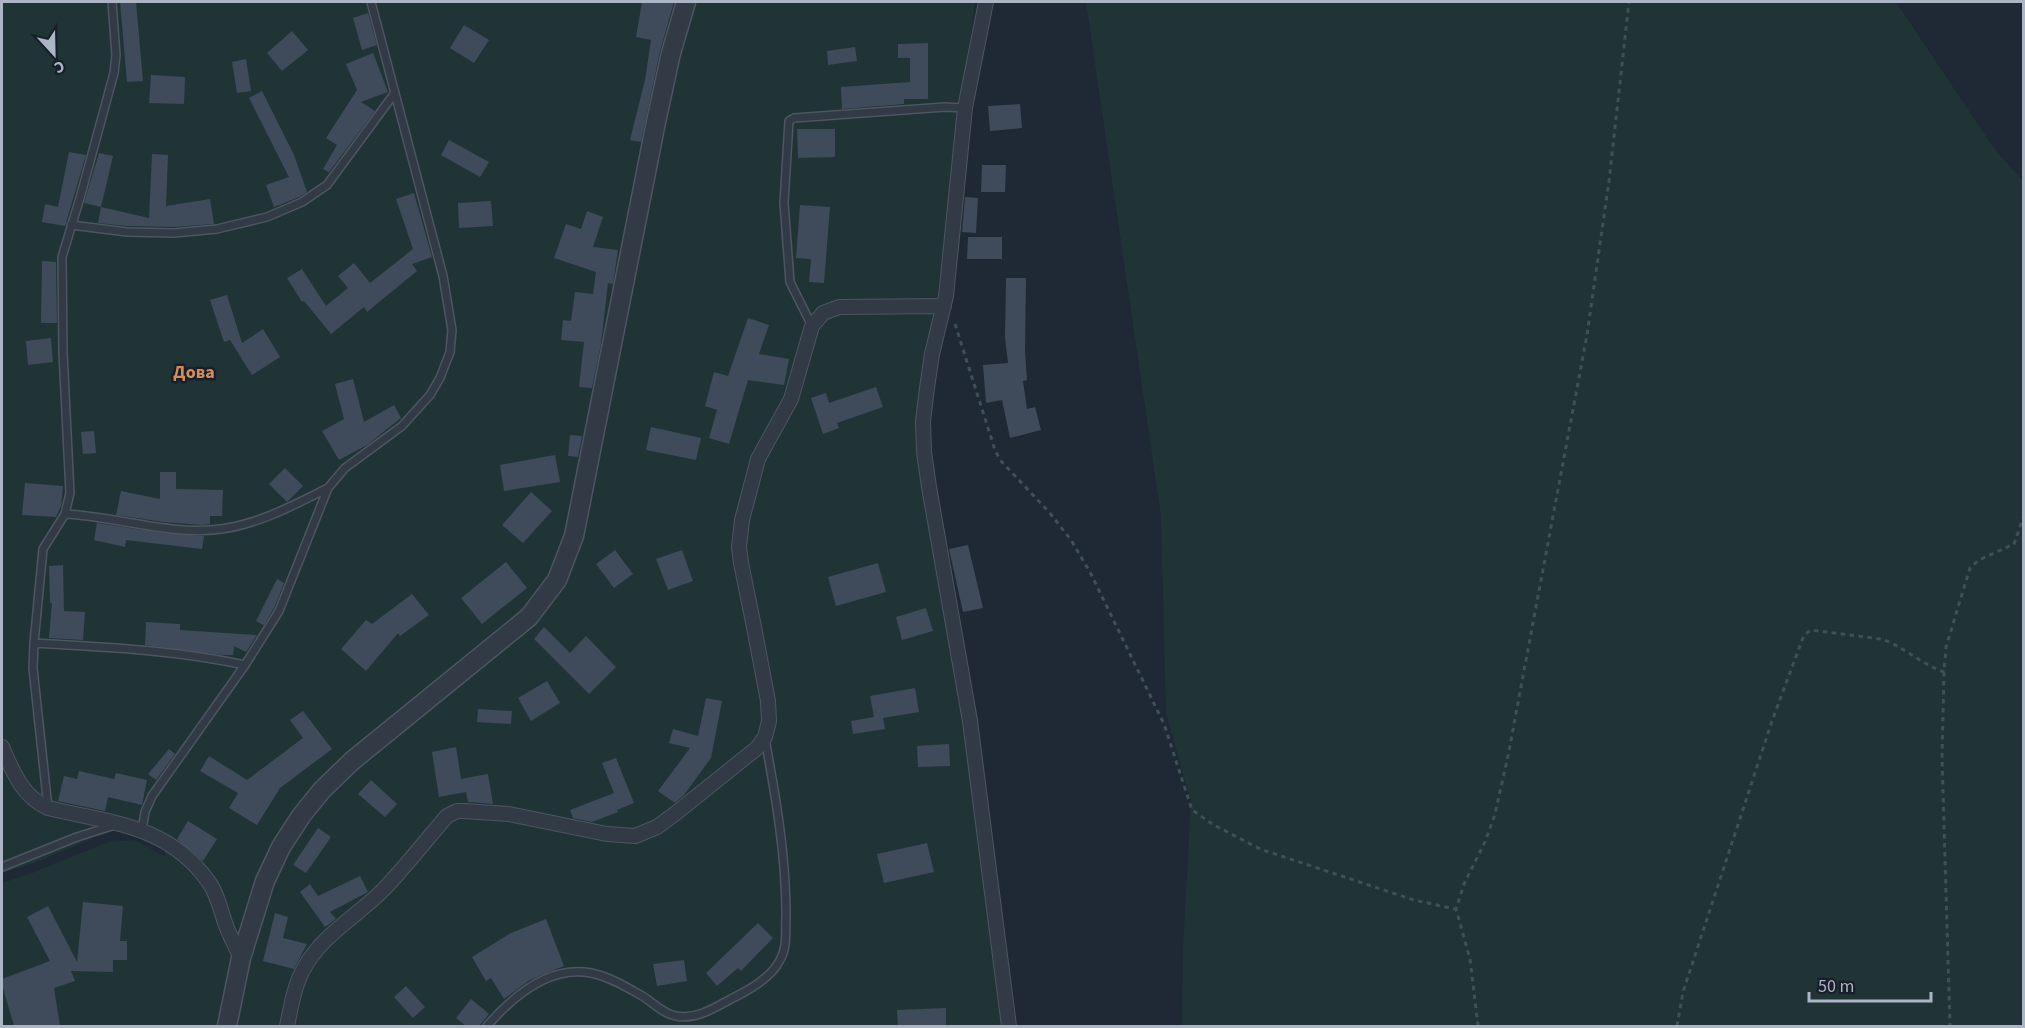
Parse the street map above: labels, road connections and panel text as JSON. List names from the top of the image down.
{
  "districts": ["Дова"],
  "scale_bar": "50 m",
  "north": "bottom"
}
